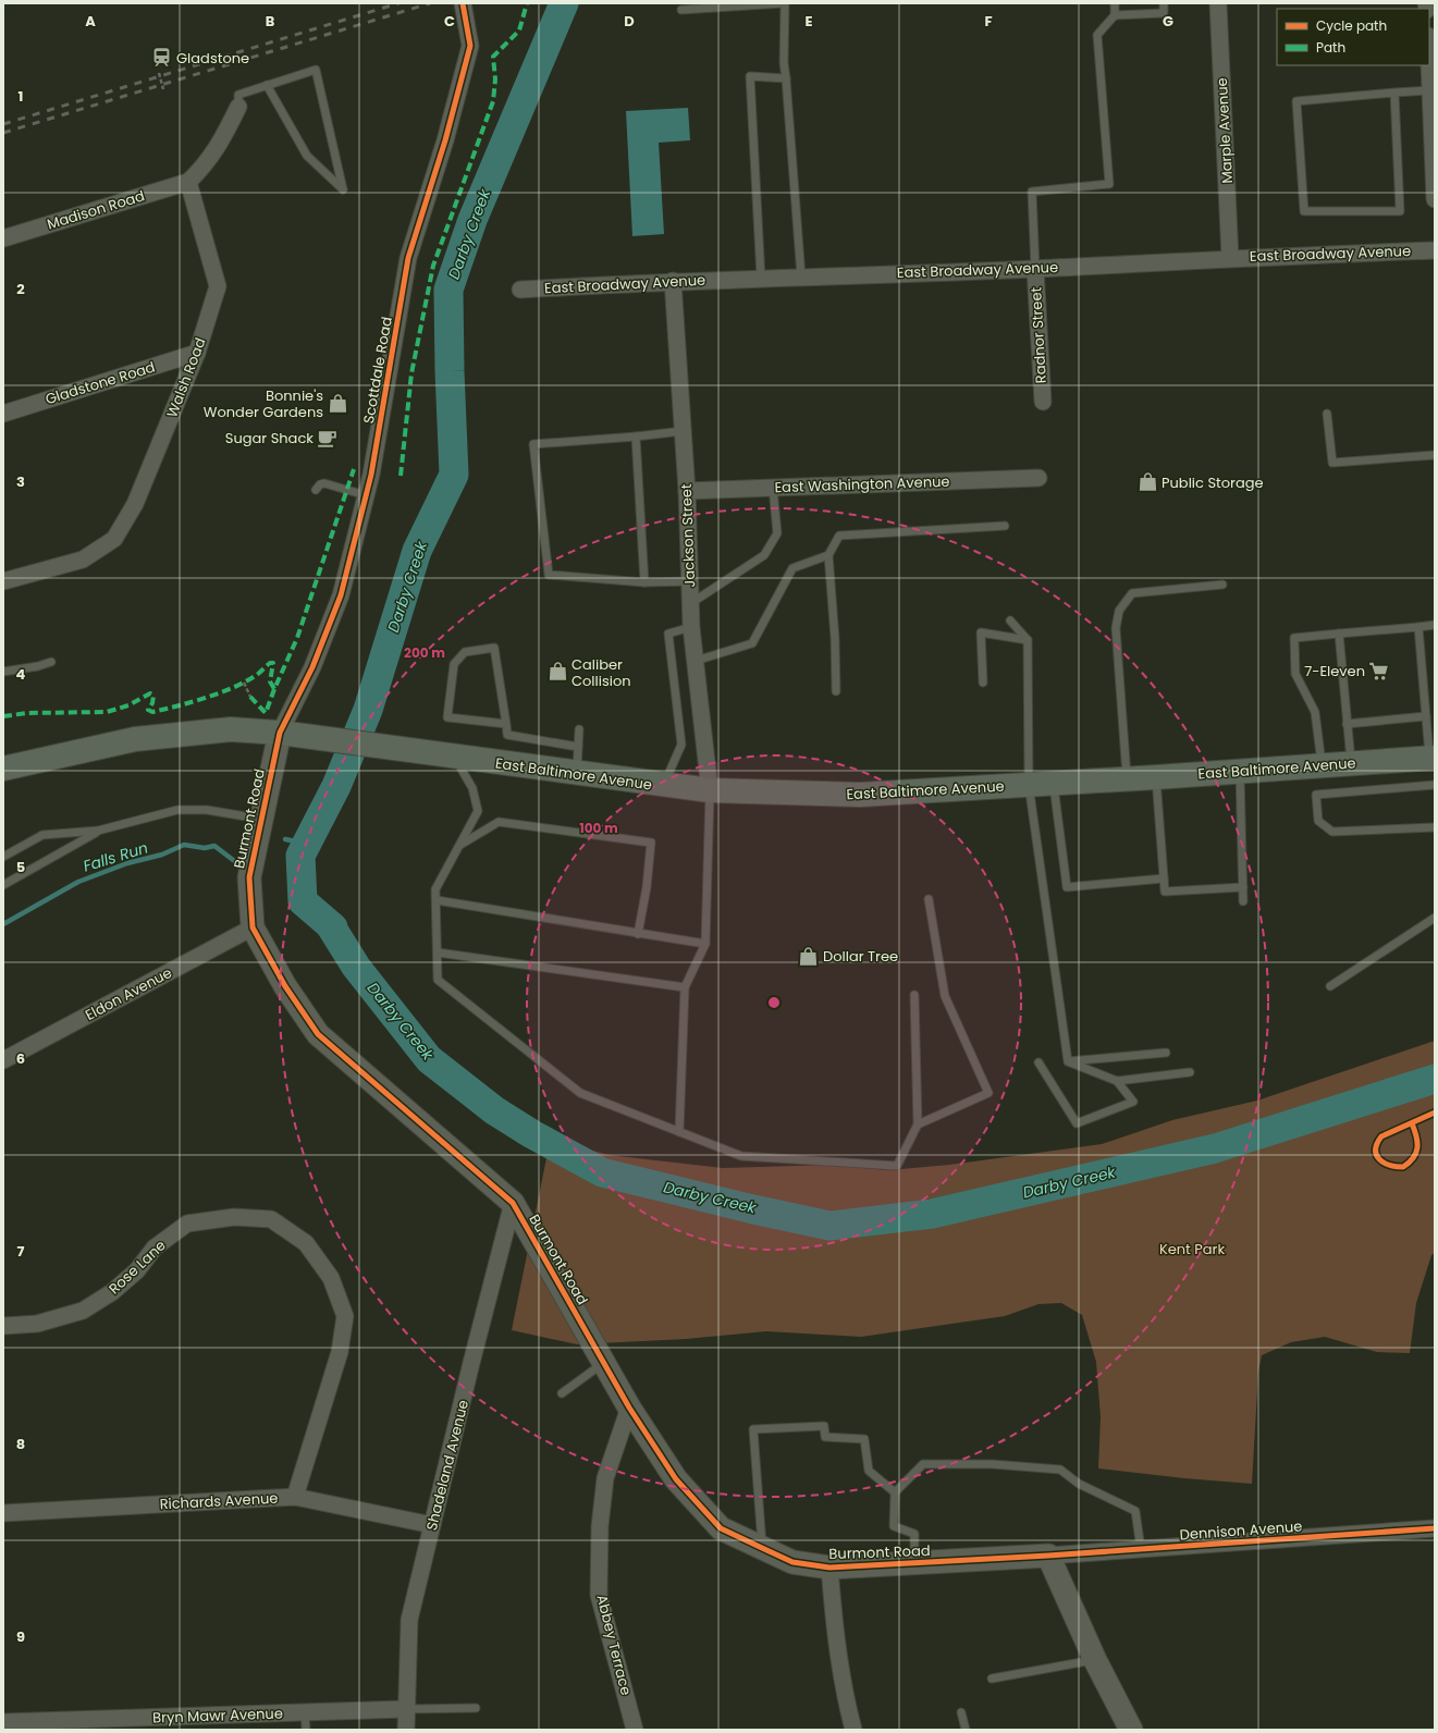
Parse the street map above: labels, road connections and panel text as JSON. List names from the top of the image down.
{
  "streets": {
    "main road": ["East Baltimore Avenue"],
    "street": [
      "Marple Avenue",
      "Madison Road",
      "East Broadway Avenue",
      "Radnor Street",
      "Scottdale Road",
      "Walsh Road",
      "Gladstone Road",
      "East Washington Avenue",
      "Jackson Street",
      "Burmont Road",
      "Eldon Avenue",
      "Rose Lane",
      "Shadeland Avenue",
      "Richards Avenue",
      "Dennison Avenue",
      "Abbey Terrace",
      "Bryn Mawr Avenue"
    ]
  },
  "crossings": [
    ["Marple Avenue", "East Broadway Avenue"],
    ["Madison Road", "Walsh Road"],
    ["East Broadway Avenue", "Radnor Street"],
    ["East Broadway Avenue", "Jackson Street"],
    ["Scottdale Road", "East Baltimore Avenue"],
    ["Scottdale Road", "Burmont Road"],
    ["Walsh Road", "Gladstone Road"],
    ["East Washington Avenue", "Jackson Street"],
    ["Jackson Street", "East Baltimore Avenue"],
    ["East Baltimore Avenue", "Burmont Road"],
    ["Burmont Road", "Eldon Avenue"],
    ["Burmont Road", "Shadeland Avenue"],
    ["Burmont Road", "Dennison Avenue"],
    ["Burmont Road", "Abbey Terrace"],
    ["Rose Lane", "Richards Avenue"],
    ["Shadeland Avenue", "Richards Avenue"],
    ["Shadeland Avenue", "Bryn Mawr Avenue"]
  ],
  "water": ["Darby Creek", "Falls Run"],
  "parks": ["Kent Park"],
  "places": {
    "station": ["Gladstone"],
    "shop": [
      "Bonnie's Wonder Gardens",
      "Public Storage",
      "Caliber Collision",
      "Dollar Tree"
    ],
    "cafe": ["Sugar Shack"],
    "supermarket": ["7-Eleven"]
  },
  "legend": ["Cycle path", "Path"],
  "grid": {
    "columns": [
      "A",
      "B",
      "C",
      "D",
      "E",
      "F",
      "G"
    ],
    "rows": [
      "1",
      "2",
      "3",
      "4",
      "5",
      "6",
      "7",
      "8",
      "9"
    ]
  },
  "rings": ["200 m", "100 m"]
}
